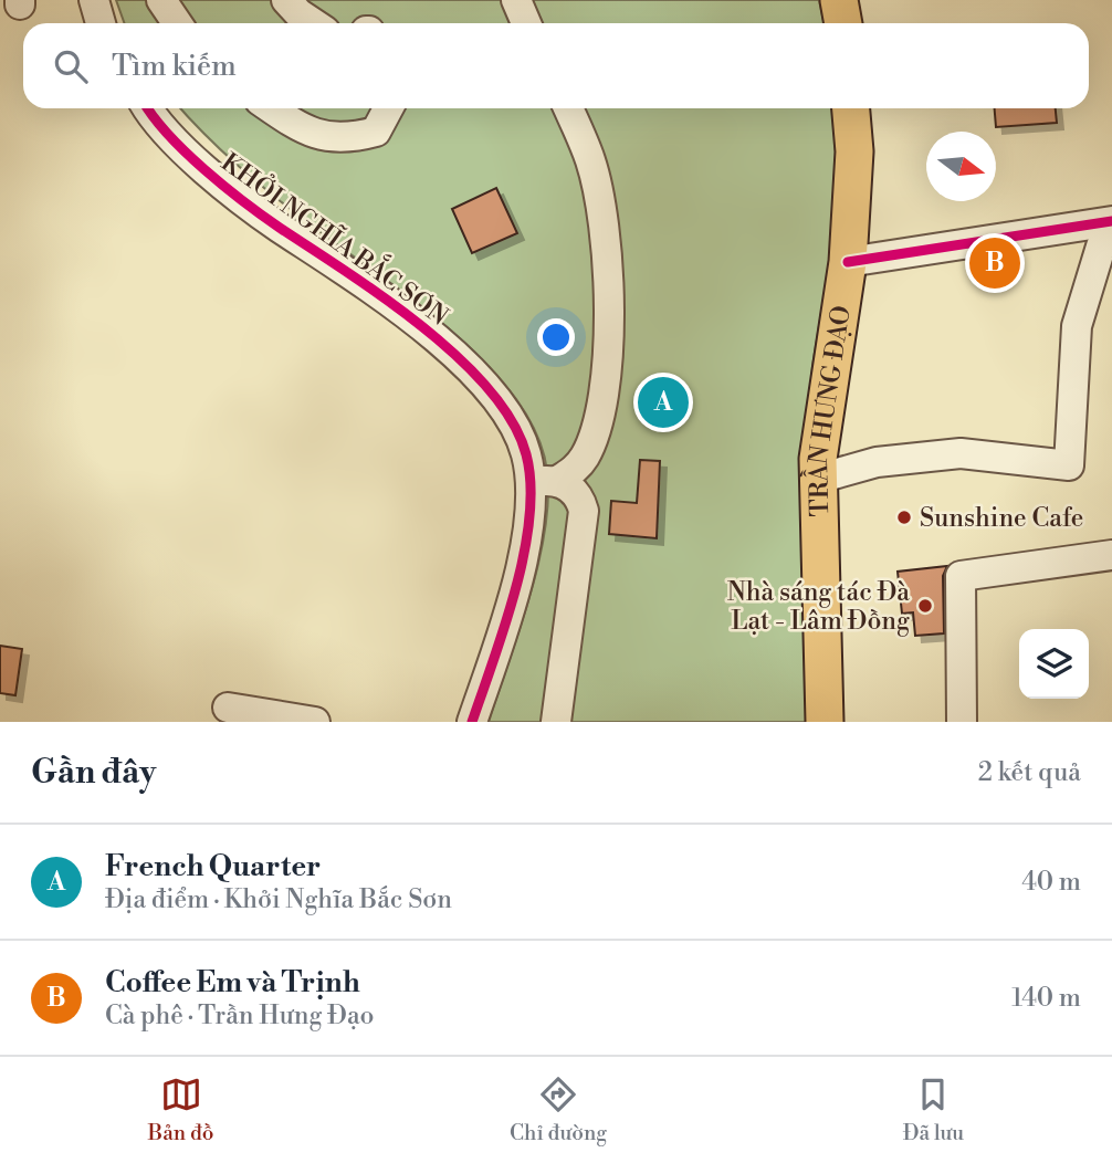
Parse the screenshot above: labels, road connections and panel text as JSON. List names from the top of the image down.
{
  "streets": {
    "main road": ["TRẦN HƯNG ĐẠO"],
    "street": ["KHỞI NGHĨA BẮC SƠN"]
  },
  "places": ["Sunshine Cafe", "Nhà sáng tác Đà Lạt - Lâm Đồng"],
  "north": "right",
  "page": {
    "search": "Tìm kiếm",
    "pins": ["B", "A"],
    "heading": ["Gần đây", "2 kết quả"],
    "list": [
      {
        "mark": "A",
        "name": "French Quarter",
        "note": "Địa điểm · Khởi Nghĩa Bắc Sơn",
        "value": "40 m"
      },
      {
        "mark": "B",
        "name": "Coffee Em và Trịnh",
        "note": "Cà phê · Trần Hưng Đạo",
        "value": "140 m"
      }
    ],
    "nav": ["Bản đồ", "Chỉ đường", "Đã lưu"]
  }
}
